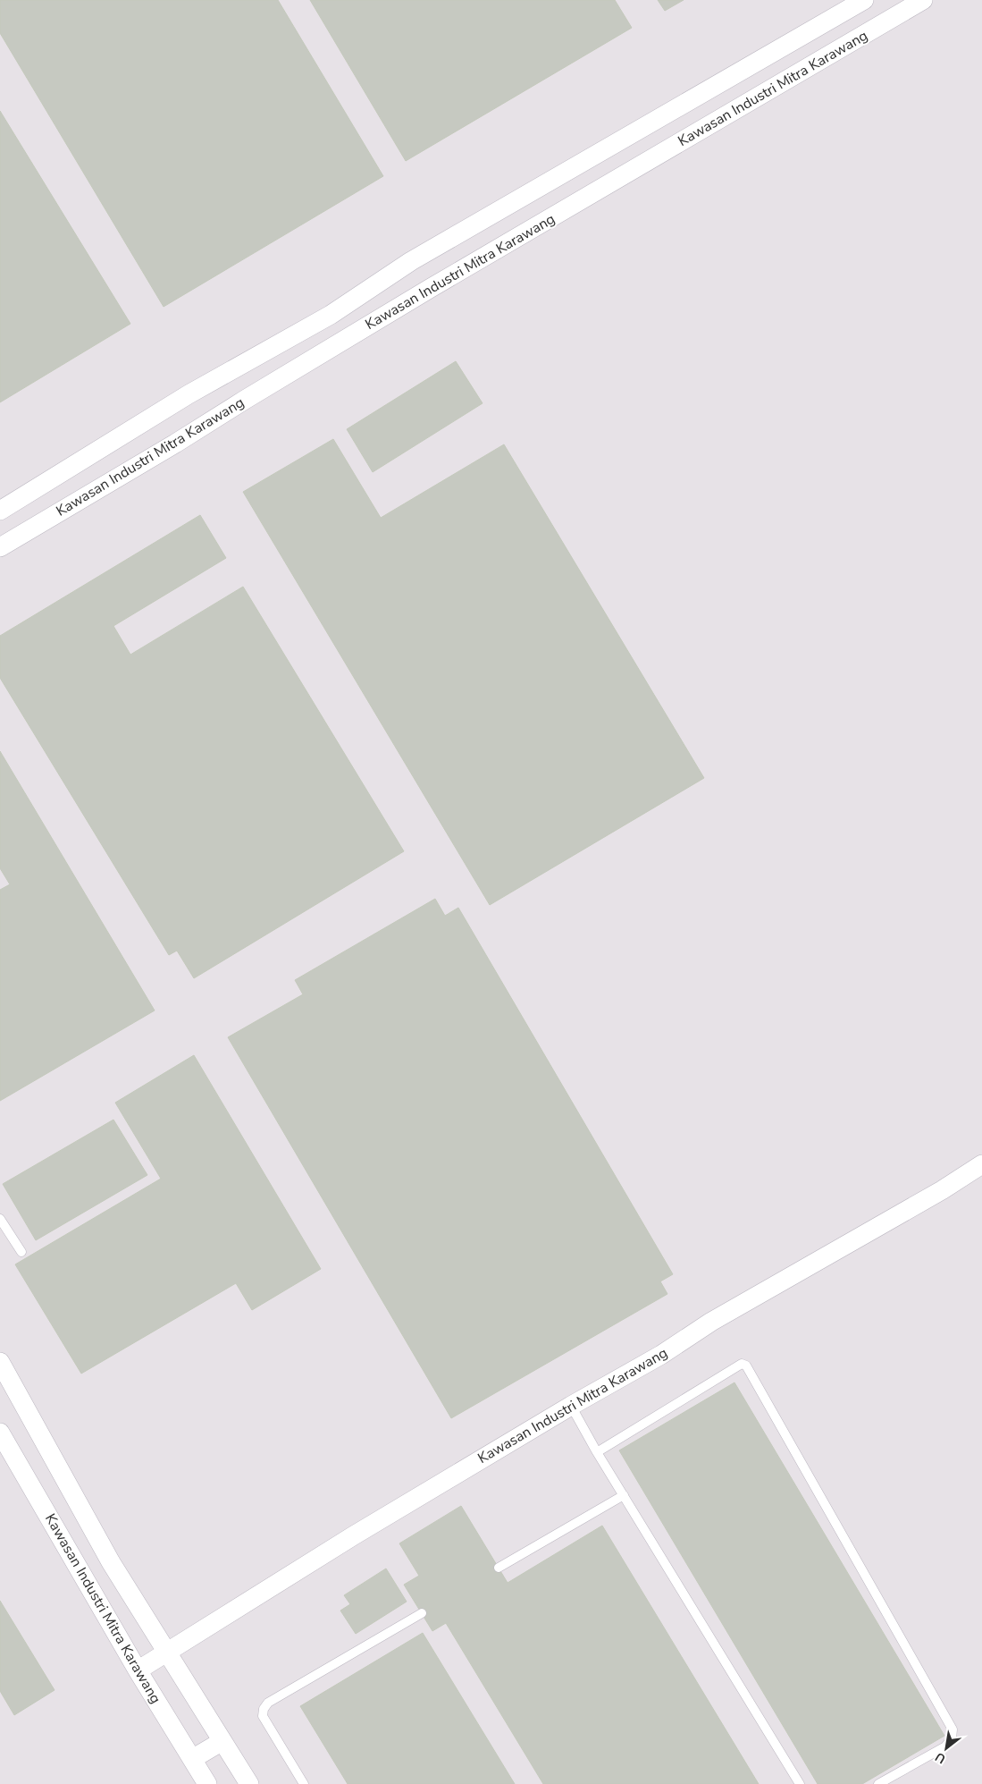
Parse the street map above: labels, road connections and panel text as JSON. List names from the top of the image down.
{
  "streets": {
    "street": ["Kawasan Industri Mitra Karawang"]
  },
  "north": "bottom left"
}
